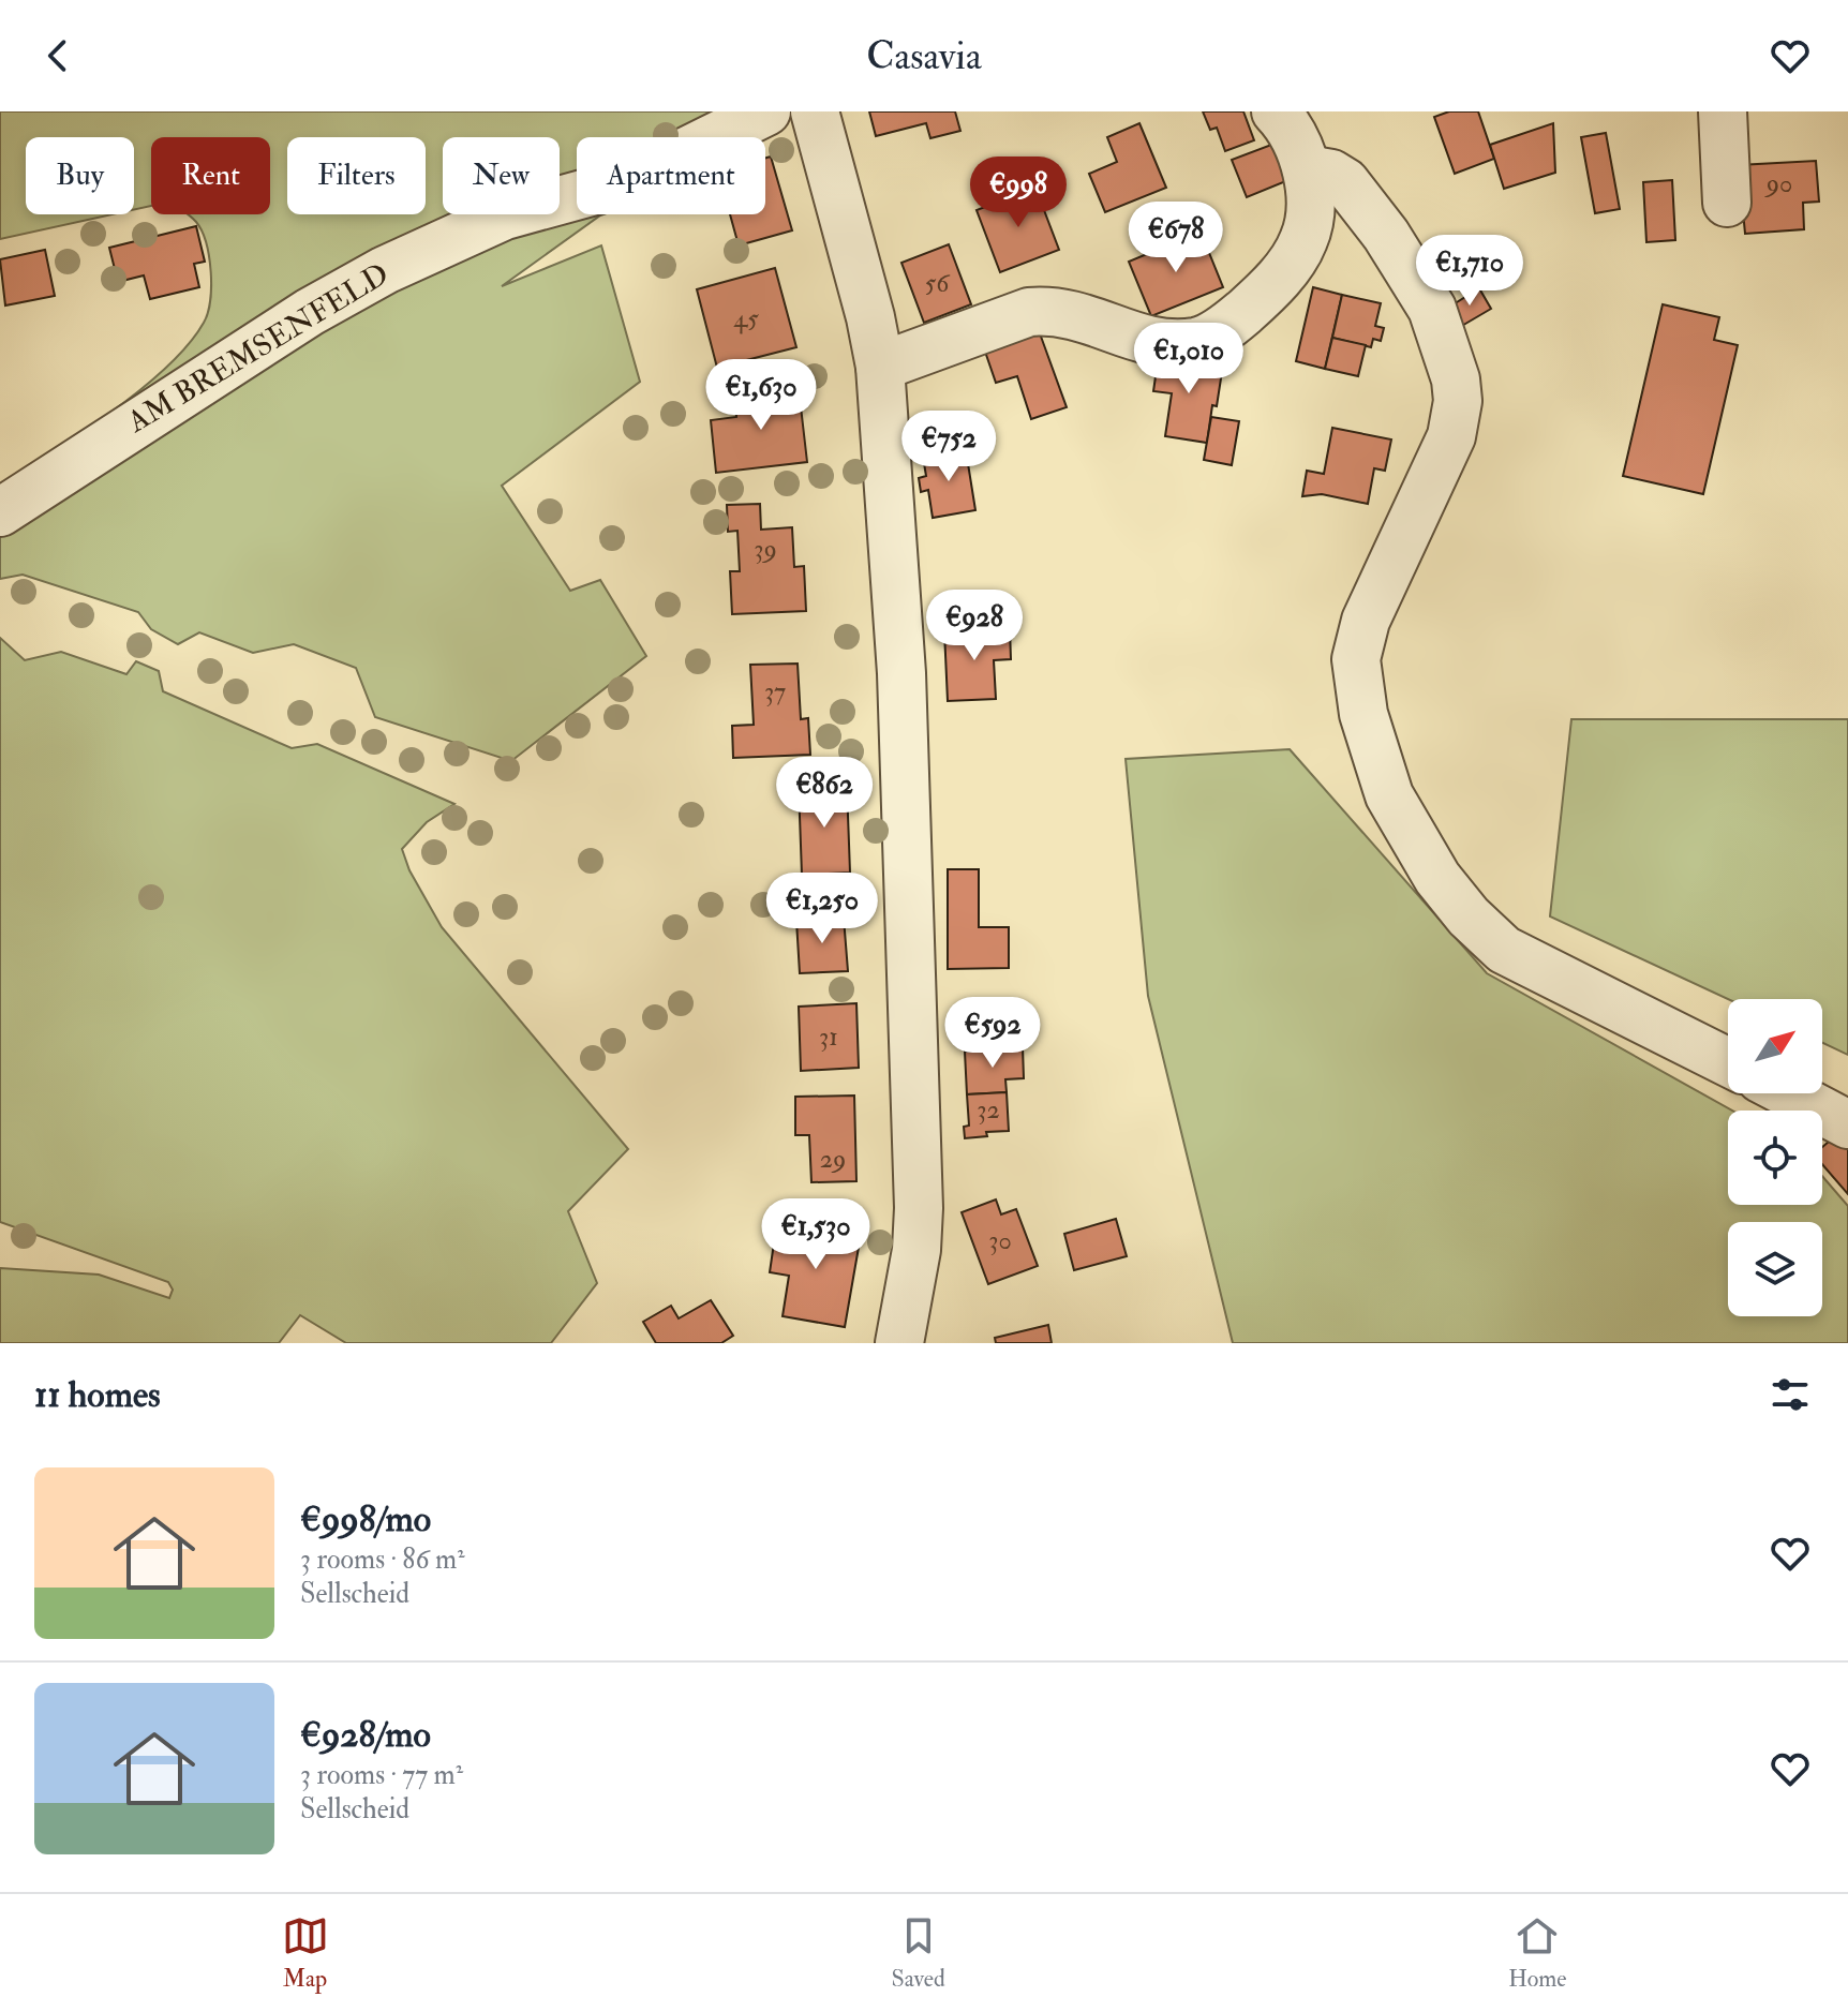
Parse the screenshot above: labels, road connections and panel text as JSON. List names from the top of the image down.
{
  "streets": {
    "street": ["AM BREMSENFELD"]
  },
  "house_numbers": [
    "90",
    "56",
    "45",
    "39",
    "37",
    "31",
    "32",
    "29",
    "30"
  ],
  "north": "top right",
  "page": {
    "header": "Casavia",
    "chip": [
      "Buy",
      "Rent",
      "Filters",
      "New",
      "Apartment"
    ],
    "price": [
      "€998",
      "€678",
      "€1,710",
      "€1,010",
      "€1,630",
      "€752",
      "€928",
      "€862",
      "€1,250",
      "€592",
      "€1,530"
    ],
    "heading": "11 homes",
    "list": [
      {
        "name": "€998/mo",
        "note": "3 rooms · 86 m² · Sellscheid"
      },
      {
        "name": "€928/mo",
        "note": "3 rooms · 77 m² · Sellscheid"
      }
    ],
    "tabs": ["Map", "Saved", "Home"]
  }
}
